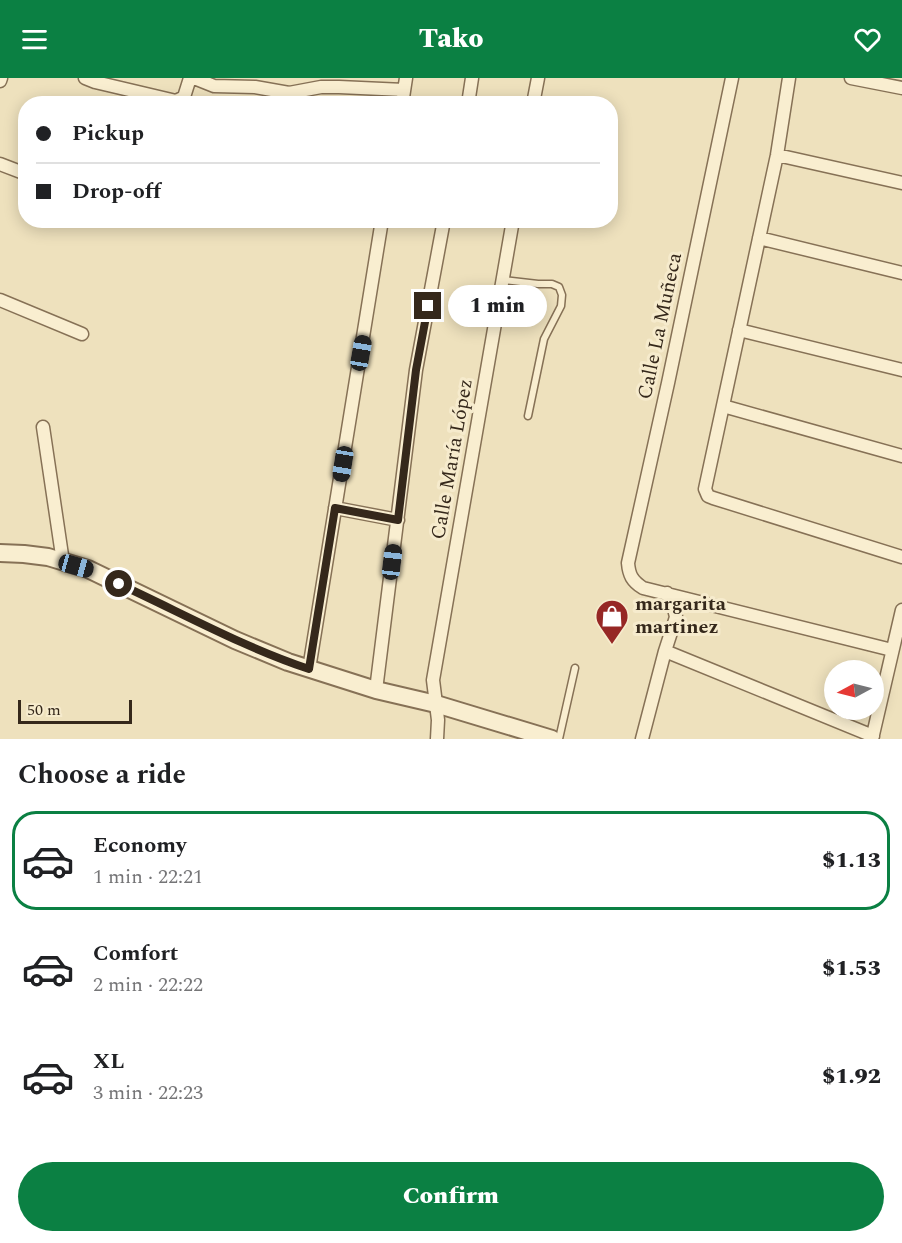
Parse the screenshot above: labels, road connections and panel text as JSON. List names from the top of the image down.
{
  "streets": {
    "street": ["Calle La Muñeca", "Calle María López"]
  },
  "places": {
    "shop": ["margarita martinez"]
  },
  "scale_bar": "50 m",
  "north": "left",
  "page": {
    "header": "Tako",
    "banner": ["Pickup", "Drop-off"],
    "bubble": "1 min",
    "scale": "50 m",
    "heading": "Choose a ride",
    "list": [
      {
        "name": "Economy",
        "note": "1 min · 22:21",
        "value": "$1.13"
      },
      {
        "name": "Comfort",
        "note": "2 min · 22:22",
        "value": "$1.53"
      },
      {
        "name": "XL",
        "note": "3 min · 22:23",
        "value": "$1.92"
      }
    ],
    "buttons": "Confirm"
  }
}
